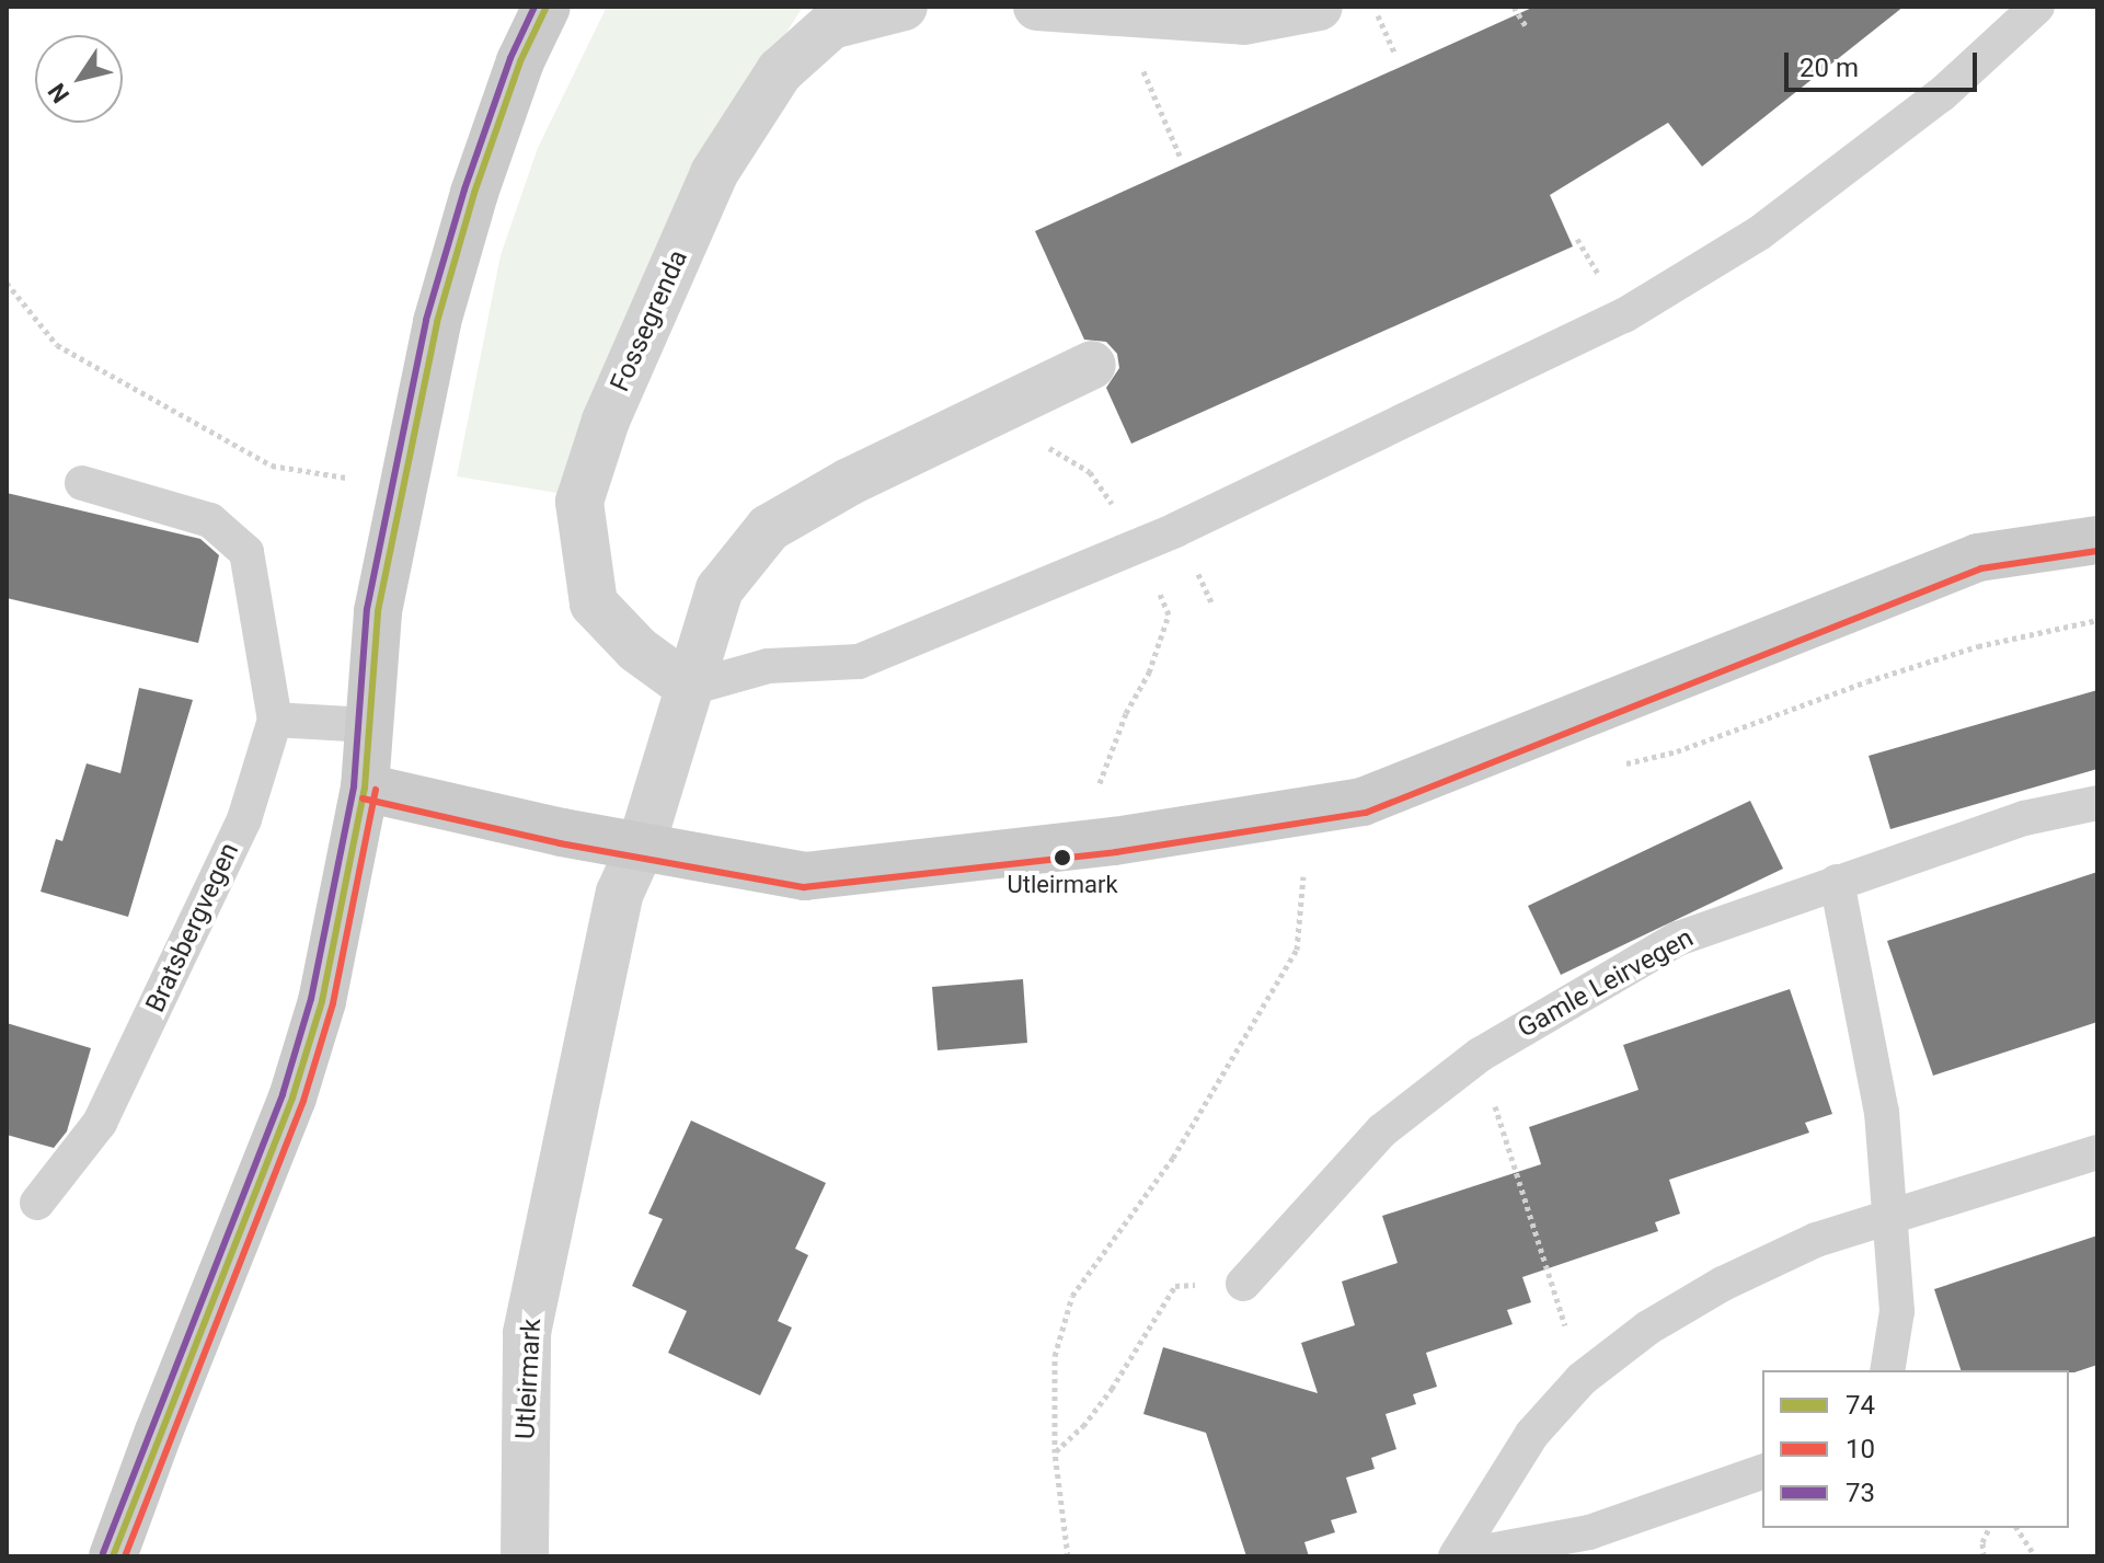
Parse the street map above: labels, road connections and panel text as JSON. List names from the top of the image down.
{
  "streets": {
    "street": ["Fossegrenda", "Utleirmark"],
    "lane": ["Bratsbergvegen", "Gamle Leirvegen"]
  },
  "places": ["Utleirmark"],
  "lines": ["transit line 74", "transit line 73", "transit line 10"],
  "legend": ["74", "10", "73"],
  "scale_bar": "20 m",
  "north": "bottom left"
}
